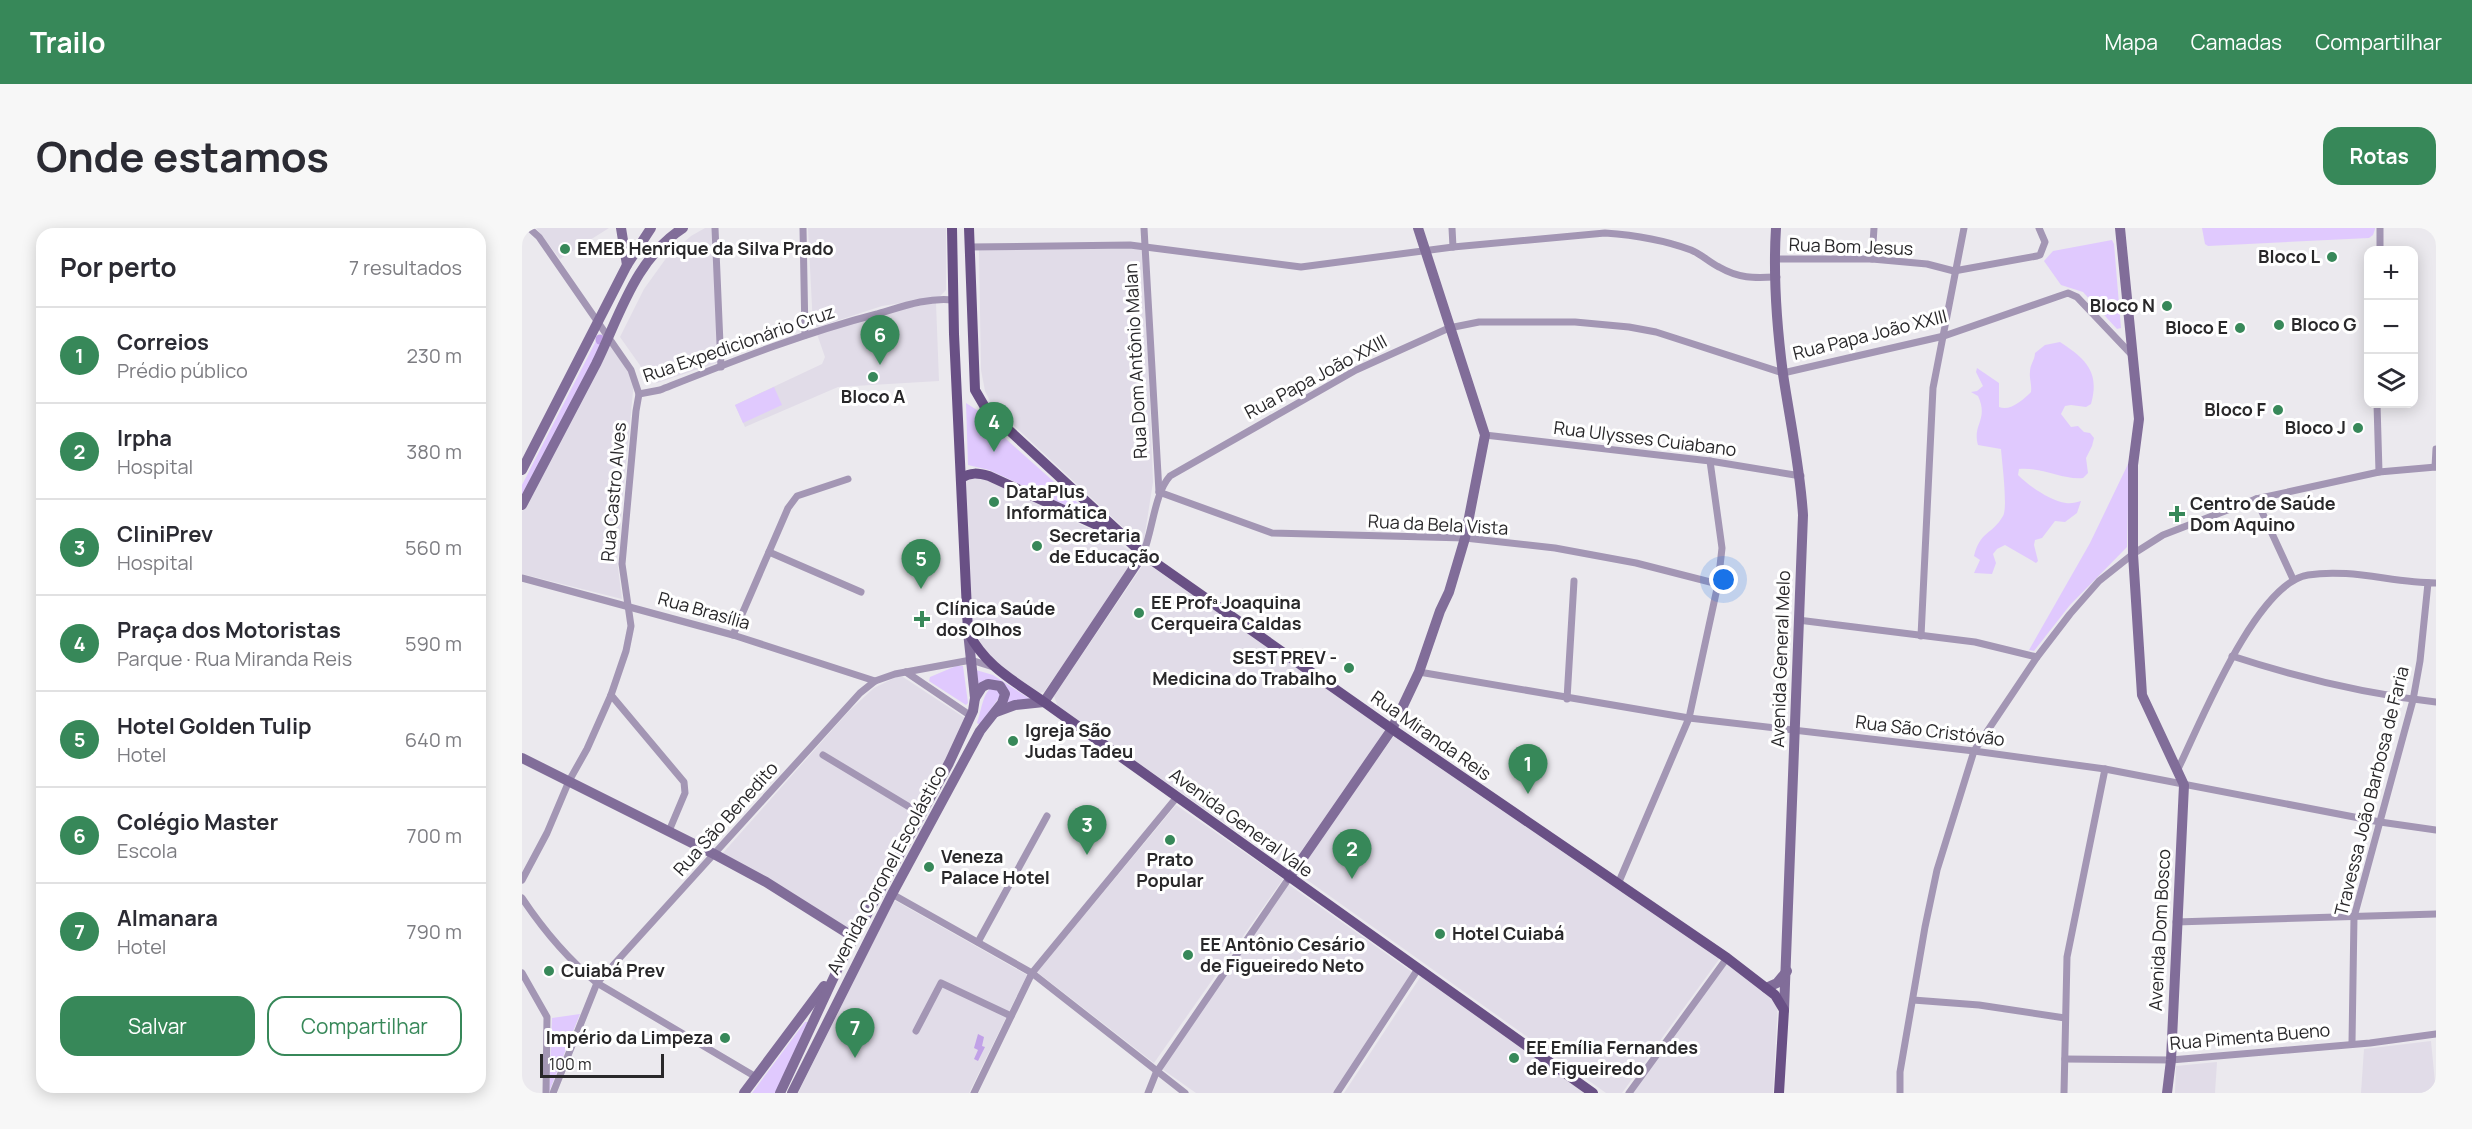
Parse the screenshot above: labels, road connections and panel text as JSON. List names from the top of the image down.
{
  "streets": {
    "main road": [
      "Avenida General Melo",
      "Rua Miranda Reis",
      "Avenida General Vale",
      "Avenida Coronel Escolástico",
      "Avenida Dom Bosco"
    ],
    "street": [
      "Rua Bom Jesus",
      "Rua Papa João XXIII",
      "Rua Expedicionário Cruz",
      "Rua Dom Antônio Malan",
      "Rua Ulysses Cuiabano",
      "Rua Castro Alves",
      "Rua da Bela Vista",
      "Rua Brasília",
      "Rua São Cristóvão",
      "Travessa João Barbosa de Faria",
      "Rua São Benedito",
      "Rua Pimenta Bueno"
    ]
  },
  "crossings": [
    ["Rua Bom Jesus", "Rua Dom Antônio Malan"],
    ["Rua Bom Jesus", "Avenida General Melo"],
    ["Rua Papa João XXIII", "Rua Dom Antônio Malan"],
    ["Rua Papa João XXIII", "Rua da Bela Vista"],
    ["Rua Papa João XXIII", "Avenida General Melo"],
    ["Rua Papa João XXIII", "Avenida Dom Bosco"],
    ["Rua Expedicionário Cruz", "Rua Castro Alves"],
    ["Rua Dom Antônio Malan", "Rua da Bela Vista"],
    ["Rua Ulysses Cuiabano", "Avenida General Melo"],
    ["Rua Castro Alves", "Rua Brasília"],
    ["Rua Brasília", "Rua São Benedito"],
    ["Avenida General Melo", "Rua São Cristóvão"],
    ["Avenida General Melo", "Rua Miranda Reis"],
    ["Rua São Cristóvão", "Travessa João Barbosa de Faria"],
    ["Rua São Cristóvão", "Avenida Dom Bosco"],
    ["Travessa João Barbosa de Faria", "Rua Pimenta Bueno"],
    ["Rua São Benedito", "Avenida Coronel Escolástico"],
    ["Avenida General Vale", "Avenida Coronel Escolástico"],
    ["Avenida Dom Bosco", "Rua Pimenta Bueno"]
  ],
  "places": {
    "other": [
      "EMEB Henrique da Silva Prado",
      "Bloco L",
      "Bloco N",
      "Bloco G",
      "Bloco E",
      "Bloco A",
      "Bloco F",
      "Bloco J",
      "DataPlus Informática",
      "Secretaria de Educação",
      "EE Profª Joaquina Cerqueira Caldas",
      "SEST PREV - Medicina do Trabalho",
      "Igreja São Judas Tadeu",
      "Prato Popular",
      "Veneza Palace Hotel",
      "Hotel Cuiabá",
      "EE Antônio Cesário de Figueiredo Neto",
      "Cuiabá Prev",
      "Império da Limpeza",
      "EE Emília Fernandes de Figueiredo"
    ],
    "health": ["Centro de Saúde Dom Aquino", "Clínica Saúde dos Olhos"]
  },
  "scale_bar": "100 m",
  "page": {
    "header": "Trailo",
    "nav": ["Mapa", "Camadas", "Compartilhar"],
    "title": "Onde estamos",
    "buttons": [
      "Rotas",
      ["Salvar", "Compartilhar"]
    ],
    "heading": ["Por perto", "7 resultados"],
    "map_buttons": ["+", "−"],
    "list": [
      {
        "mark": "1",
        "name": "Correios",
        "note": "Prédio público",
        "value": "230 m"
      },
      {
        "mark": "2",
        "name": "Irpha",
        "note": "Hospital",
        "value": "380 m"
      },
      {
        "mark": "3",
        "name": "CliniPrev",
        "note": "Hospital",
        "value": "560 m"
      },
      {
        "mark": "4",
        "name": "Praça dos Motoristas",
        "note": "Parque · Rua Miranda Reis",
        "value": "590 m"
      },
      {
        "mark": "5",
        "name": "Hotel Golden Tulip",
        "note": "Hotel",
        "value": "640 m"
      },
      {
        "mark": "6",
        "name": "Colégio Master",
        "note": "Escola",
        "value": "700 m"
      },
      {
        "mark": "7",
        "name": "Almanara",
        "note": "Hotel",
        "value": "790 m"
      }
    ],
    "pins": [
      "6",
      "4",
      "5",
      "1",
      "3",
      "2",
      "7"
    ],
    "scale": "100 m"
  }
}
